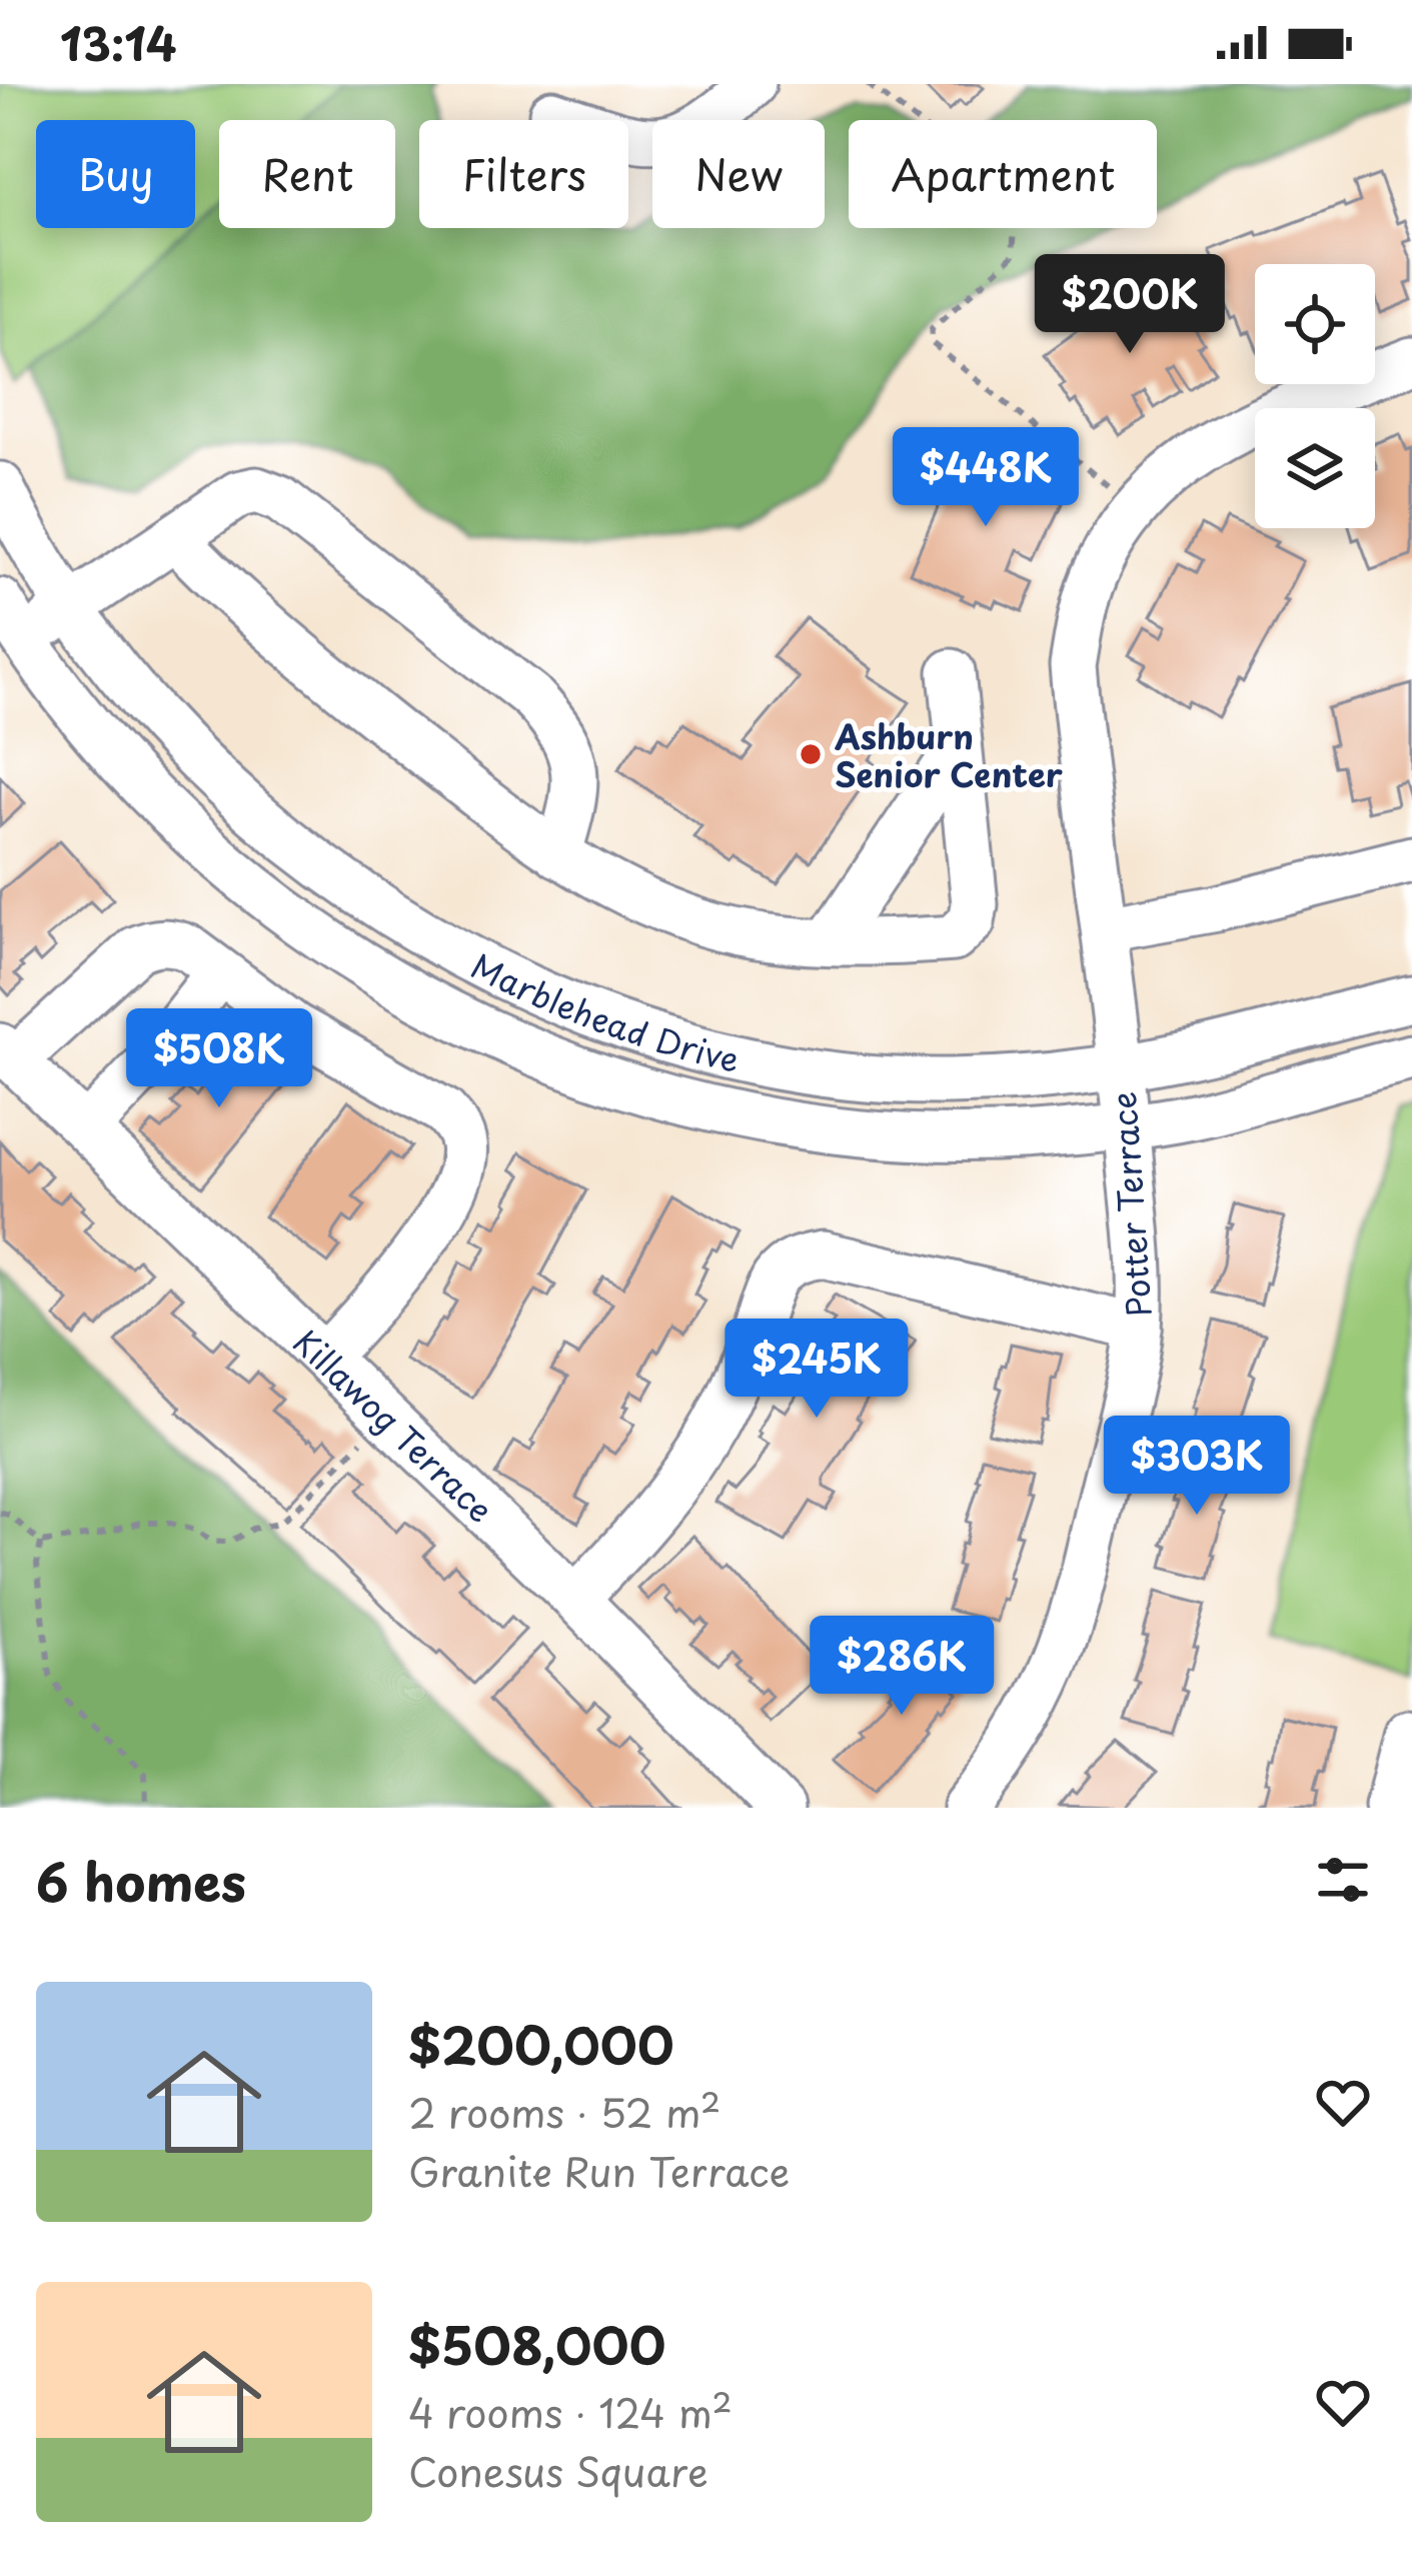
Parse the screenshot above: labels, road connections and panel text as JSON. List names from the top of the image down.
{
  "streets": {
    "street": ["Marblehead Drive", "Potter Terrace", "Killawog Terrace"]
  },
  "crossings": [
    ["Marblehead Drive", "Potter Terrace"]
  ],
  "places": ["Ashburn Senior Center"],
  "page": {
    "status": "13:14",
    "chip": [
      "Buy",
      "Rent",
      "Filters",
      "New",
      "Apartment"
    ],
    "price": [
      "$200K",
      "$448K",
      "$508K",
      "$245K",
      "$303K",
      "$286K"
    ],
    "heading": "6 homes",
    "list": [
      {
        "name": "$200,000",
        "note": "2 rooms · 52 m² · Granite Run Terrace"
      },
      {
        "name": "$508,000",
        "note": "4 rooms · 124 m² · Conesus Square"
      }
    ]
  }
}
